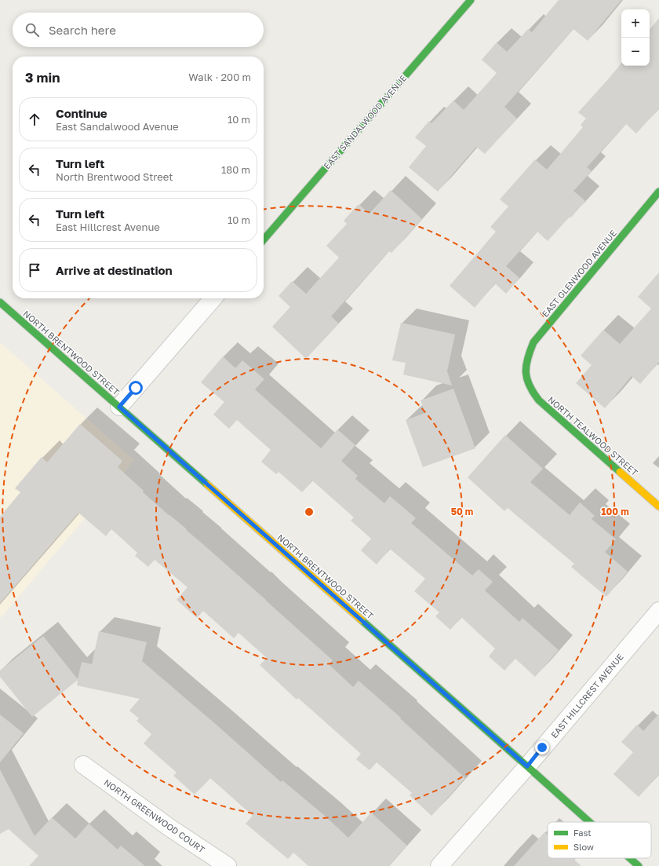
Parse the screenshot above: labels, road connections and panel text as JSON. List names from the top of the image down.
{
  "streets": {
    "street": [
      "EAST SANDALWOOD AVENUE",
      "EAST GLENWOOD AVENUE",
      "NORTH BRENTWOOD STREET",
      "NORTH TEALWOOD STREET",
      "EAST HILLCREST AVENUE",
      "NORTH GREENWOOD COURT"
    ]
  },
  "crossings": [
    ["EAST GLENWOOD AVENUE", "NORTH TEALWOOD STREET"],
    ["NORTH BRENTWOOD STREET", "EAST HILLCREST AVENUE"]
  ],
  "legend": ["Fast", "Slow"],
  "page": {
    "map_buttons": ["+", "−"],
    "search": "Search here",
    "heading": ["3 min", "Walk · 200 m"],
    "list": [
      ["Continue", "East Sandalwood Avenue", "10 m"],
      ["Turn left", "North Brentwood Street", "180 m"],
      ["Turn left", "East Hillcrest Avenue", "10 m"],
      "Arrive at destination"
    ]
  },
  "rings": ["50 m", "100 m"]
}
